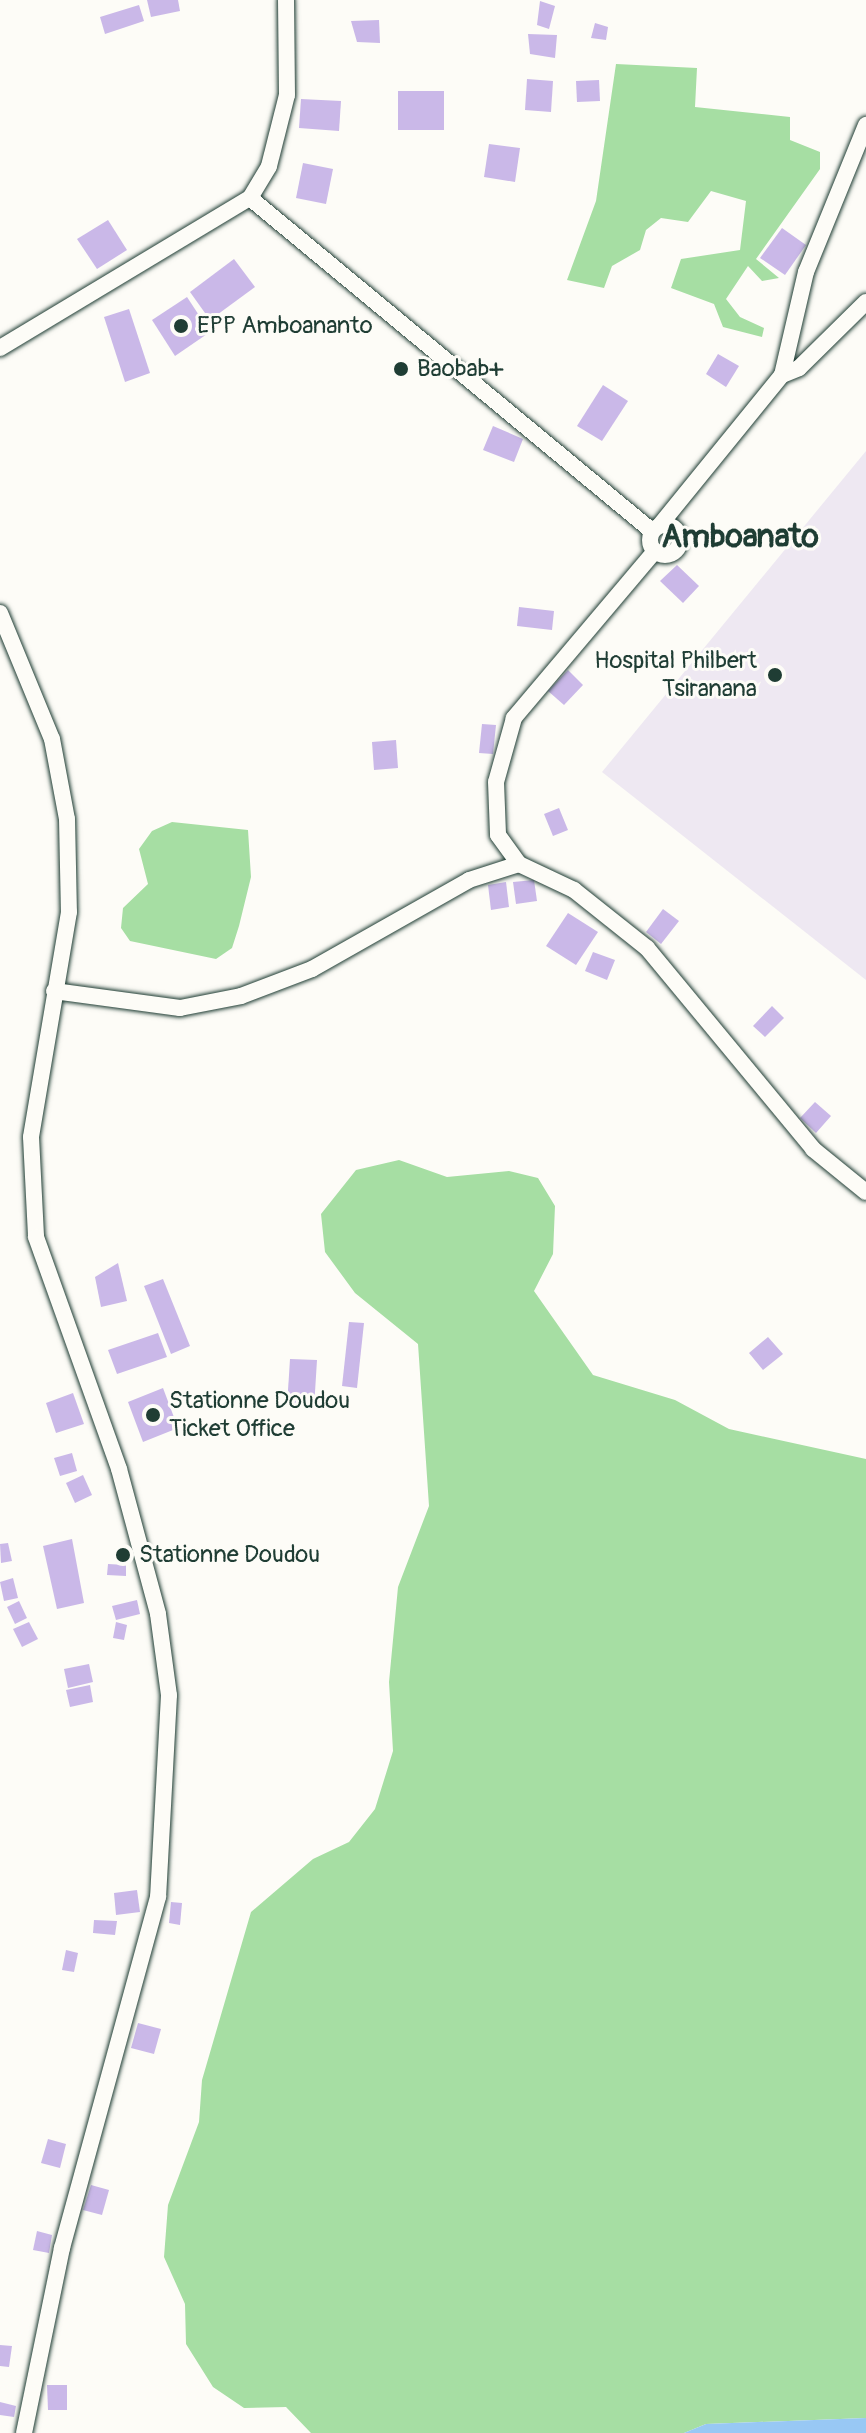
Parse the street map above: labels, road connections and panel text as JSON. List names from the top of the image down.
{
  "districts": ["Amboanato"],
  "places": [
    "EPP Amboananto",
    "Baobab+",
    "Hospital Philbert Tsiranana",
    "Stationne Doudou Ticket Office",
    "Stationne Doudou"
  ]
}
